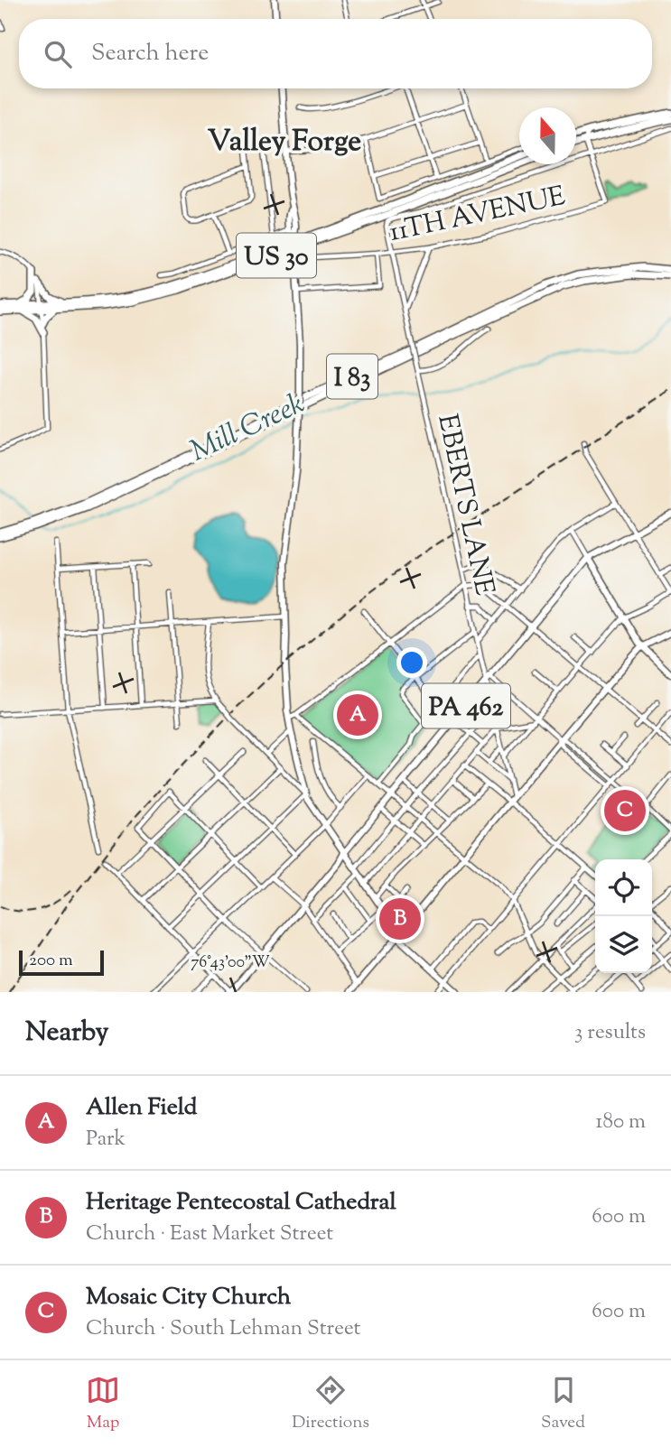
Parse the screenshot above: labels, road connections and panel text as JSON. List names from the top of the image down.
{
  "streets": {
    "highway": ["US 30", "I 83"],
    "main road": ["PA 462"],
    "street": ["11TH AVENUE", "EBERTS LANE"]
  },
  "crossings": [
    ["11TH AVENUE", "EBERTS LANE"],
    ["EBERTS LANE", "PA 462"]
  ],
  "districts": ["Valley Forge"],
  "water": ["Mill Creek"],
  "scale_bar": "200 m",
  "north": "top",
  "page": {
    "search": "Search here",
    "pins": ["A", "C", "B"],
    "scale": "200 m",
    "heading": ["Nearby", "3 results"],
    "list": [
      {
        "mark": "A",
        "name": "Allen Field",
        "note": "Park",
        "value": "180 m"
      },
      {
        "mark": "B",
        "name": "Heritage Pentecostal Cathedral",
        "note": "Church · East Market Street",
        "value": "600 m"
      },
      {
        "mark": "C",
        "name": "Mosaic City Church",
        "note": "Church · South Lehman Street",
        "value": "600 m"
      }
    ],
    "nav": ["Map", "Directions", "Saved"]
  },
  "coordinates": ["76°43'00\"W"]
}
